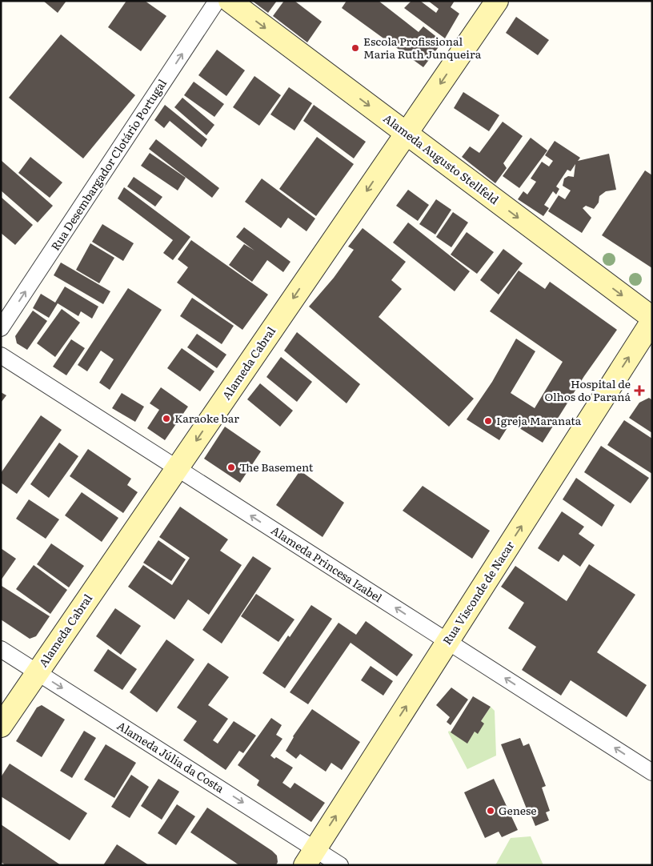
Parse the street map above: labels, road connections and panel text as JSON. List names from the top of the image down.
{
  "streets": {
    "street": [
      "Alameda Augusto Stellfeld",
      "Rua Desembargador Clotário Portugal",
      "Alameda Cabral",
      "Alameda Princesa Izabel",
      "Rua Visconde de Nacar",
      "Alameda Júlia da Costa"
    ]
  },
  "crossings": [
    ["Alameda Augusto Stellfeld", "Alameda Cabral"],
    ["Alameda Augusto Stellfeld", "Rua Visconde de Nacar"],
    ["Alameda Cabral", "Alameda Princesa Izabel"],
    ["Alameda Cabral", "Alameda Júlia da Costa"],
    ["Alameda Princesa Izabel", "Rua Visconde de Nacar"],
    ["Rua Visconde de Nacar", "Alameda Júlia da Costa"]
  ],
  "one_way": [
    "Alameda Augusto Stellfeld",
    "Rua Desembargador Clotário Portugal",
    "Alameda Cabral",
    "Alameda Princesa Izabel",
    "Rua Visconde de Nacar",
    "Alameda Júlia da Costa"
  ],
  "places": {
    "other": [
      "Escola Profissional Maria Ruth Junqueira",
      "Karaoke bar",
      "Igreja Maranata",
      "The Basement",
      "Genese"
    ],
    "health": ["Hospital de Olhos do Paraná"]
  }
}
